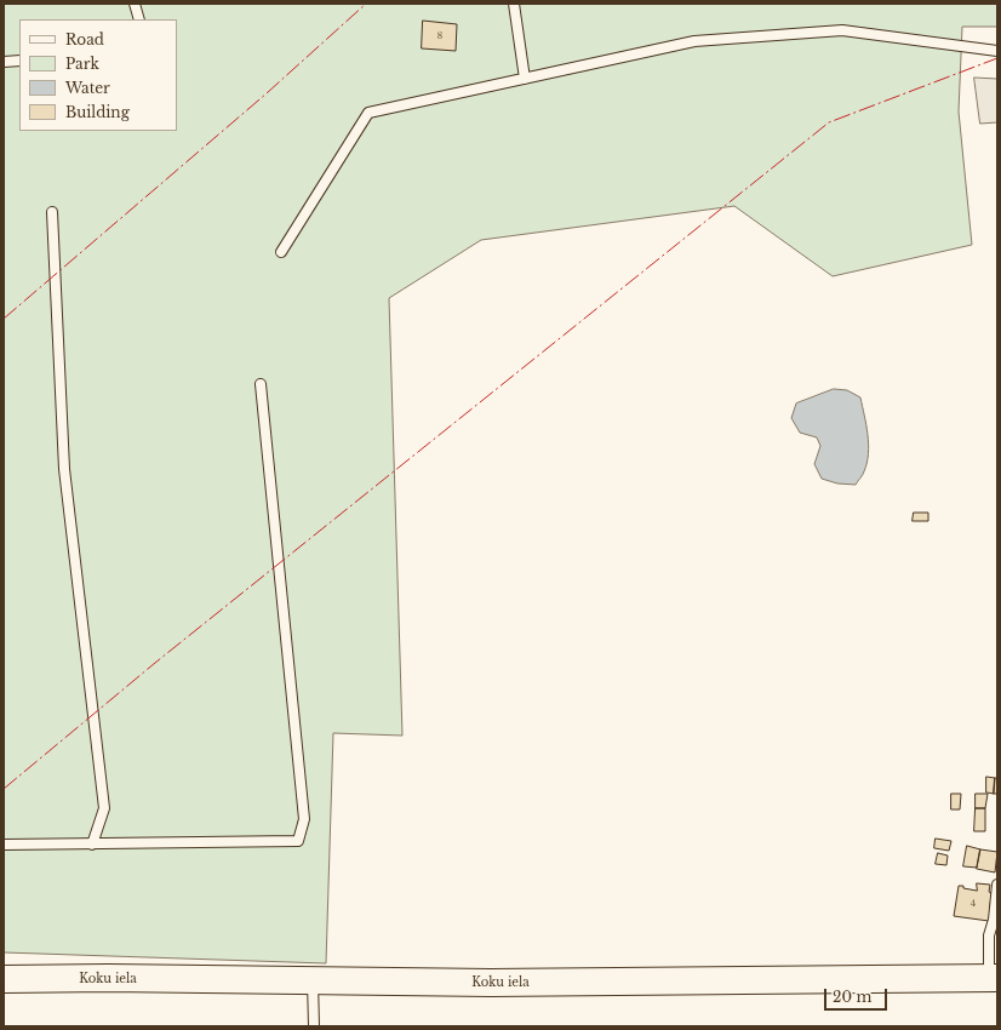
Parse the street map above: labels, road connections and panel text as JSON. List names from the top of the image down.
{
  "streets": {
    "street": ["Koku iela"]
  },
  "house_numbers": ["8", "4"],
  "legend": [
    "Road",
    "Park",
    "Water",
    "Building"
  ],
  "scale_bar": "20 m"
}
